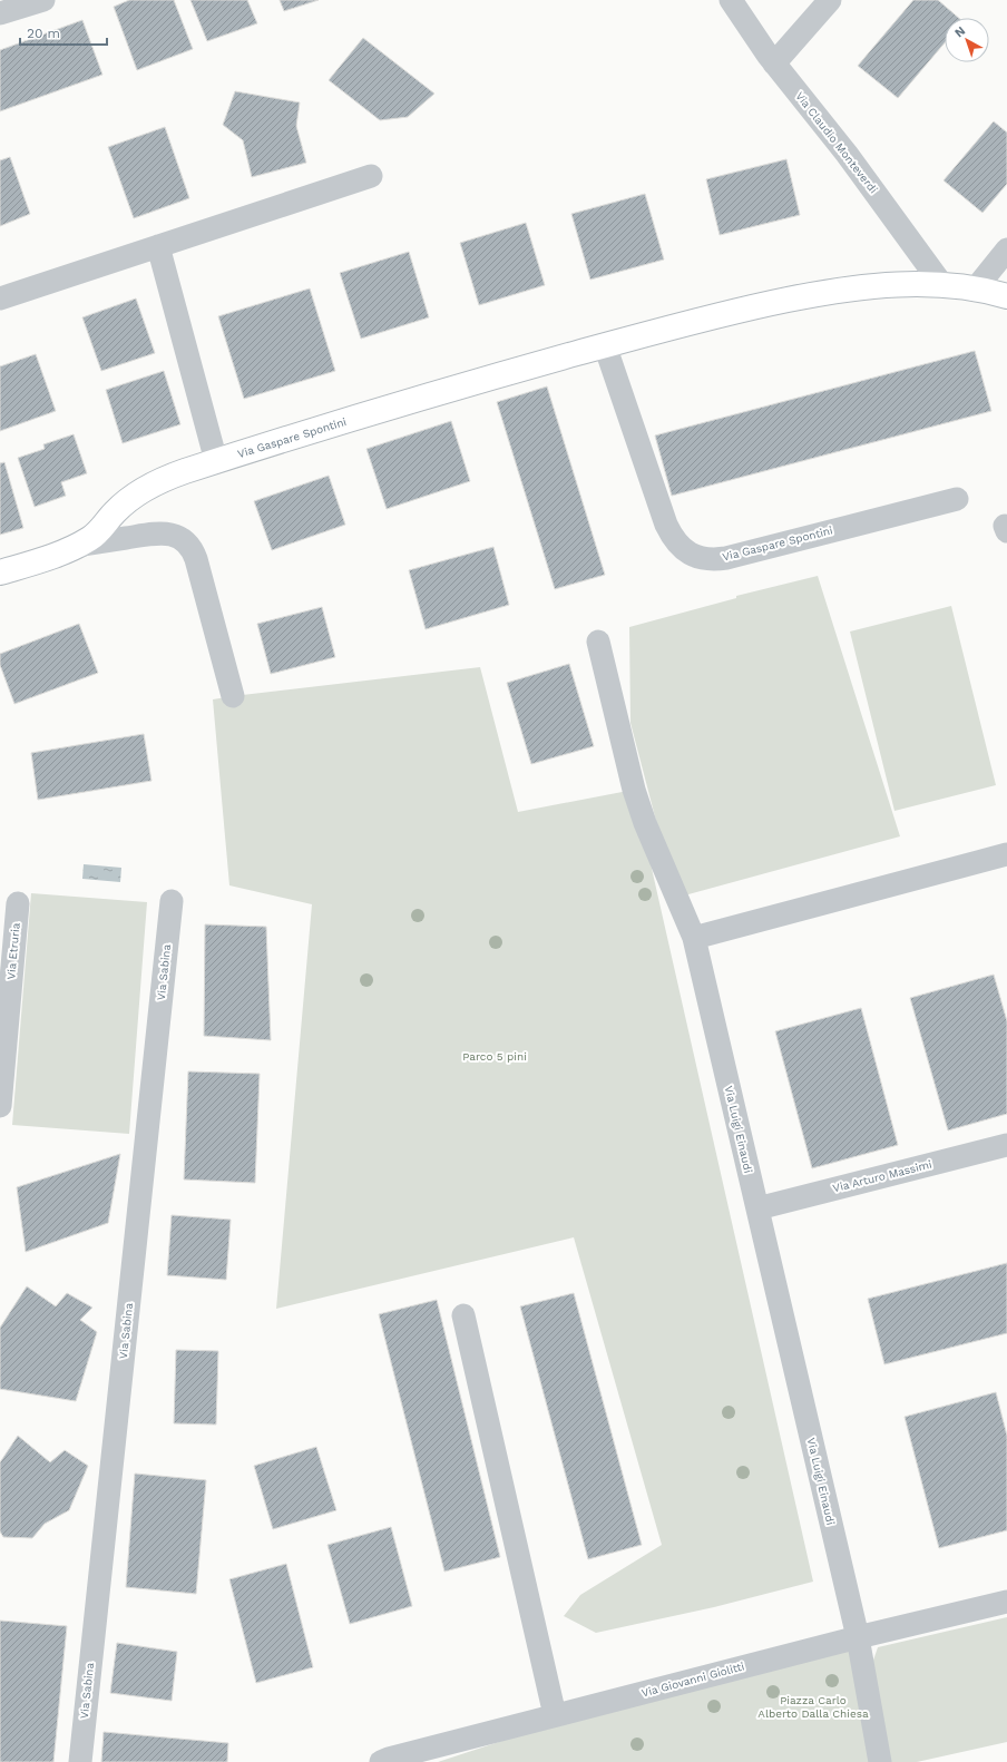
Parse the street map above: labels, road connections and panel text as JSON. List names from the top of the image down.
{
  "streets": {
    "main road": ["Via Gaspare Spontini"],
    "street": [
      "Via Claudio Monteverdi",
      "Via Etruria",
      "Via Sabina",
      "Via Luigi Einaudi",
      "Via Arturo Massimi",
      "Via Giovanni Giolitti"
    ]
  },
  "crossings": [
    ["Via Claudio Monteverdi", "Via Gaspare Spontini"],
    ["Via Luigi Einaudi", "Via Arturo Massimi"],
    ["Via Luigi Einaudi", "Via Giovanni Giolitti"]
  ],
  "parks": ["Parco 5 pini", "Piazza Carlo Alberto Dalla Chiesa"],
  "scale_bar": "20 m",
  "north": "top left"
}
